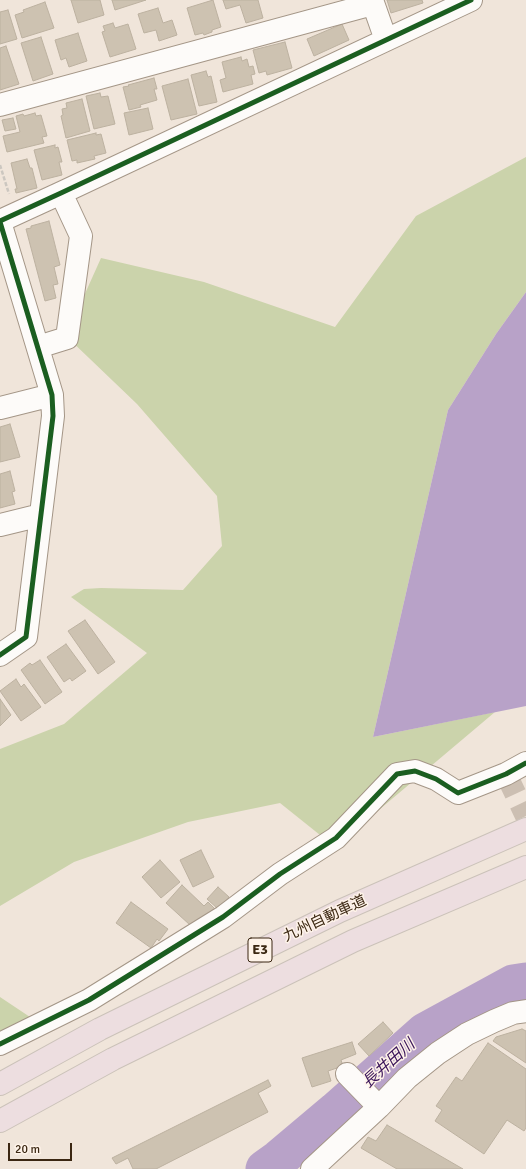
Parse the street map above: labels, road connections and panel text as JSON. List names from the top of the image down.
{
  "streets": {
    "highway": ["九州自動車道", "E3"]
  },
  "water": ["長井田川"],
  "scale_bar": "20 m"
}
